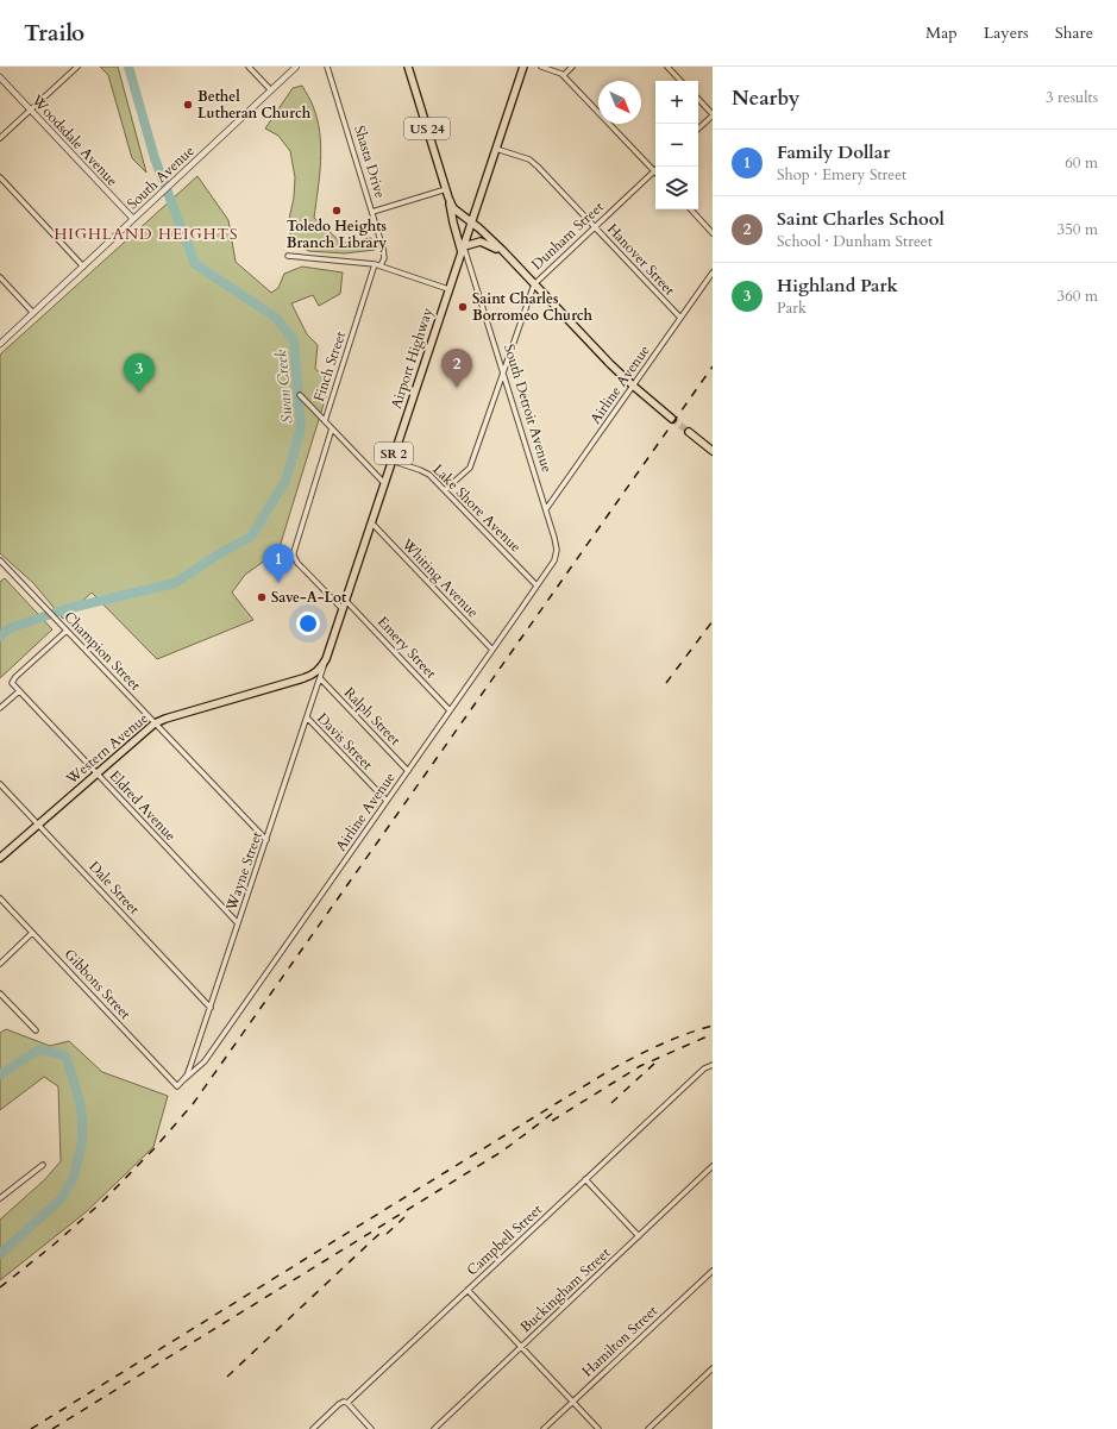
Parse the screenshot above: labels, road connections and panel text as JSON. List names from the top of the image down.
{
  "streets": {
    "main road": [
      "US 24",
      "Airport Highway",
      "SR 2",
      "Western Avenue"
    ],
    "street": [
      "Woodsdale Avenue",
      "Shasta Drive",
      "South Avenue",
      "Dunham Street",
      "Hanover Street",
      "Finch Street",
      "Airline Avenue",
      "South Detroit Avenue",
      "Lake Shore Avenue",
      "Whiting Avenue",
      "Emery Street",
      "Champion Street",
      "Ralph Street",
      "Davis Street",
      "Eldred Avenue",
      "Wayne Street",
      "Dale Street",
      "Gibbons Street",
      "Campbell Street",
      "Buckingham Street",
      "Hamilton Street"
    ]
  },
  "crossings": [
    ["US 24", "Dunham Street"],
    ["US 24", "Airport Highway"],
    ["US 24", "Airline Avenue"],
    ["Woodsdale Avenue", "South Avenue"],
    ["Dunham Street", "Hanover Street"],
    ["Dunham Street", "South Detroit Avenue"],
    ["Dunham Street", "Lake Shore Avenue"],
    ["Hanover Street", "Airport Highway"],
    ["Hanover Street", "Airline Avenue"],
    ["Airport Highway", "Finch Street"],
    ["Airport Highway", "South Detroit Avenue"],
    ["Airport Highway", "Lake Shore Avenue"],
    ["Airport Highway", "Whiting Avenue"],
    ["Airport Highway", "Emery Street"],
    ["Airport Highway", "Western Avenue"],
    ["Airport Highway", "Wayne Street"],
    ["Airline Avenue", "South Detroit Avenue"],
    ["Airline Avenue", "Lake Shore Avenue"],
    ["Airline Avenue", "Whiting Avenue"],
    ["Airline Avenue", "Emery Street"],
    ["Airline Avenue", "Ralph Street"],
    ["Airline Avenue", "Davis Street"],
    ["Airline Avenue", "Wayne Street"],
    ["Champion Street", "Western Avenue"],
    ["Champion Street", "Eldred Avenue"],
    ["Champion Street", "Wayne Street"],
    ["Ralph Street", "Wayne Street"],
    ["Davis Street", "Wayne Street"],
    ["Western Avenue", "Eldred Avenue"],
    ["Western Avenue", "Wayne Street"],
    ["Western Avenue", "Dale Street"],
    ["Eldred Avenue", "Wayne Street"],
    ["Wayne Street", "Dale Street"],
    ["Wayne Street", "Gibbons Street"]
  ],
  "districts": ["HIGHLAND HEIGHTS"],
  "water": ["Swan Creek"],
  "places": [
    "Bethel Lutheran Church",
    "Toledo Heights Branch Library",
    "Saint Charles Borromeo Church",
    "Save-A-Lot"
  ],
  "north": "bottom right",
  "page": {
    "header": "Trailo",
    "nav": ["Map", "Layers", "Share"],
    "heading": ["Nearby", "3 results"],
    "map_buttons": ["+", "−"],
    "list": [
      {
        "mark": "1",
        "name": "Family Dollar",
        "note": "Shop · Emery Street",
        "value": "60 m"
      },
      {
        "mark": "2",
        "name": "Saint Charles School",
        "note": "School · Dunham Street",
        "value": "350 m"
      },
      {
        "mark": "3",
        "name": "Highland Park",
        "note": "Park",
        "value": "360 m"
      }
    ],
    "pins": ["2", "3", "1"]
  }
}
